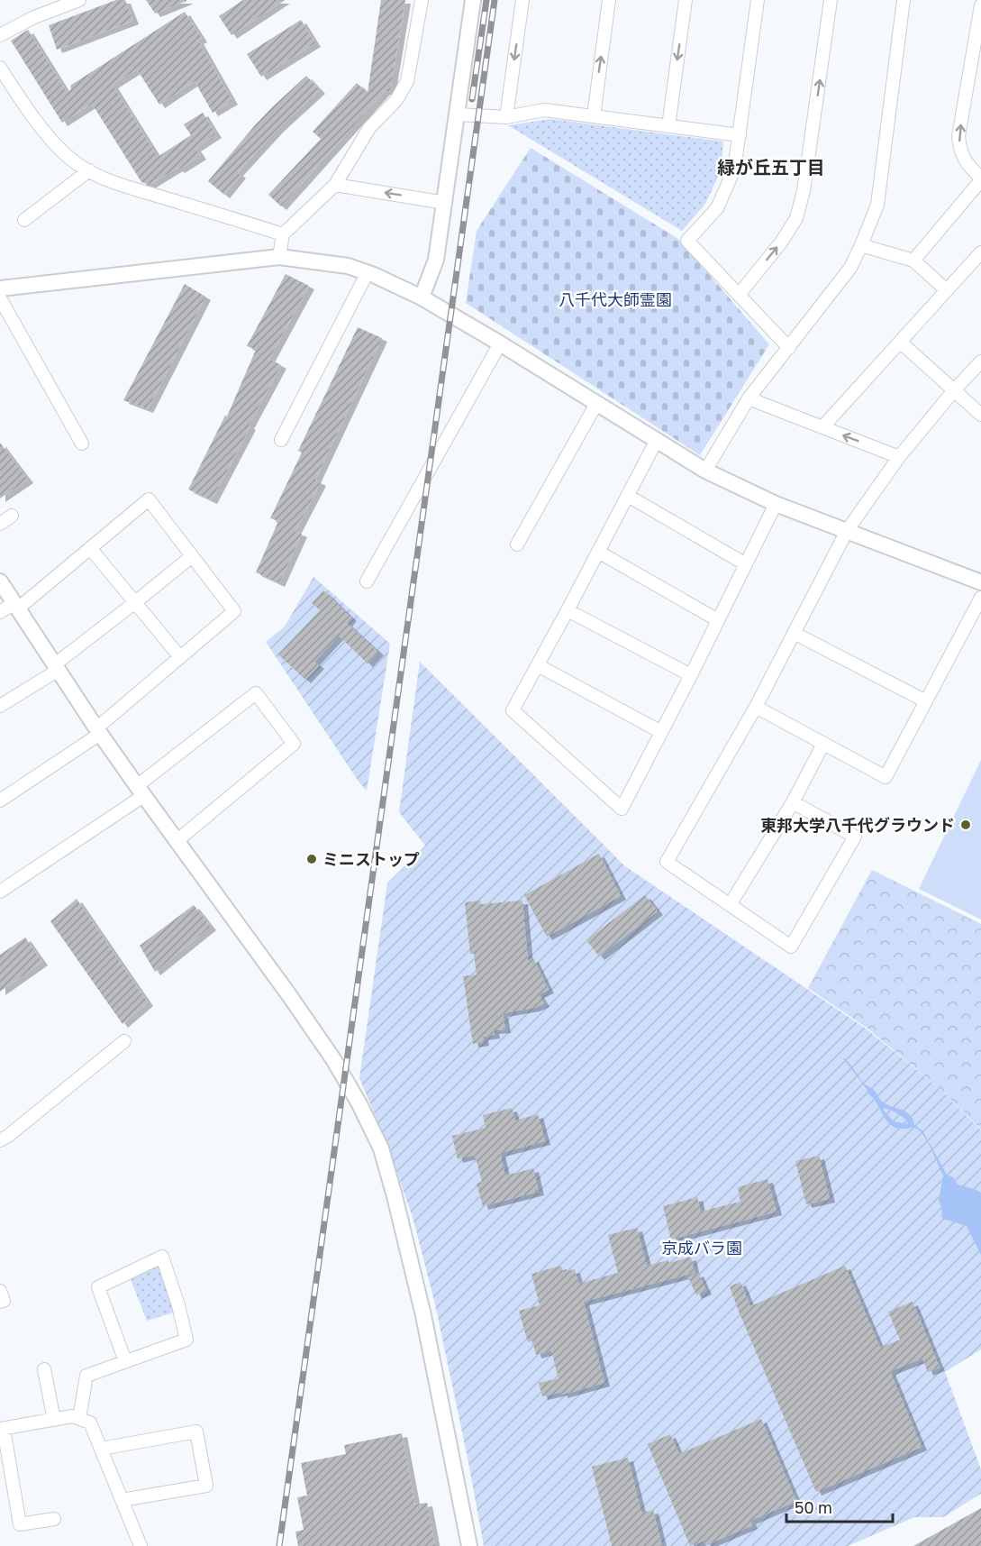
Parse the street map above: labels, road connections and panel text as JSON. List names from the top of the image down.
{
  "districts": ["緑が丘五丁目"],
  "parks": ["八千代大師霊園", "京成バラ園"],
  "places": ["東邦大学八千代グラウンド", "ミニストップ"],
  "scale_bar": "50 m"
}
